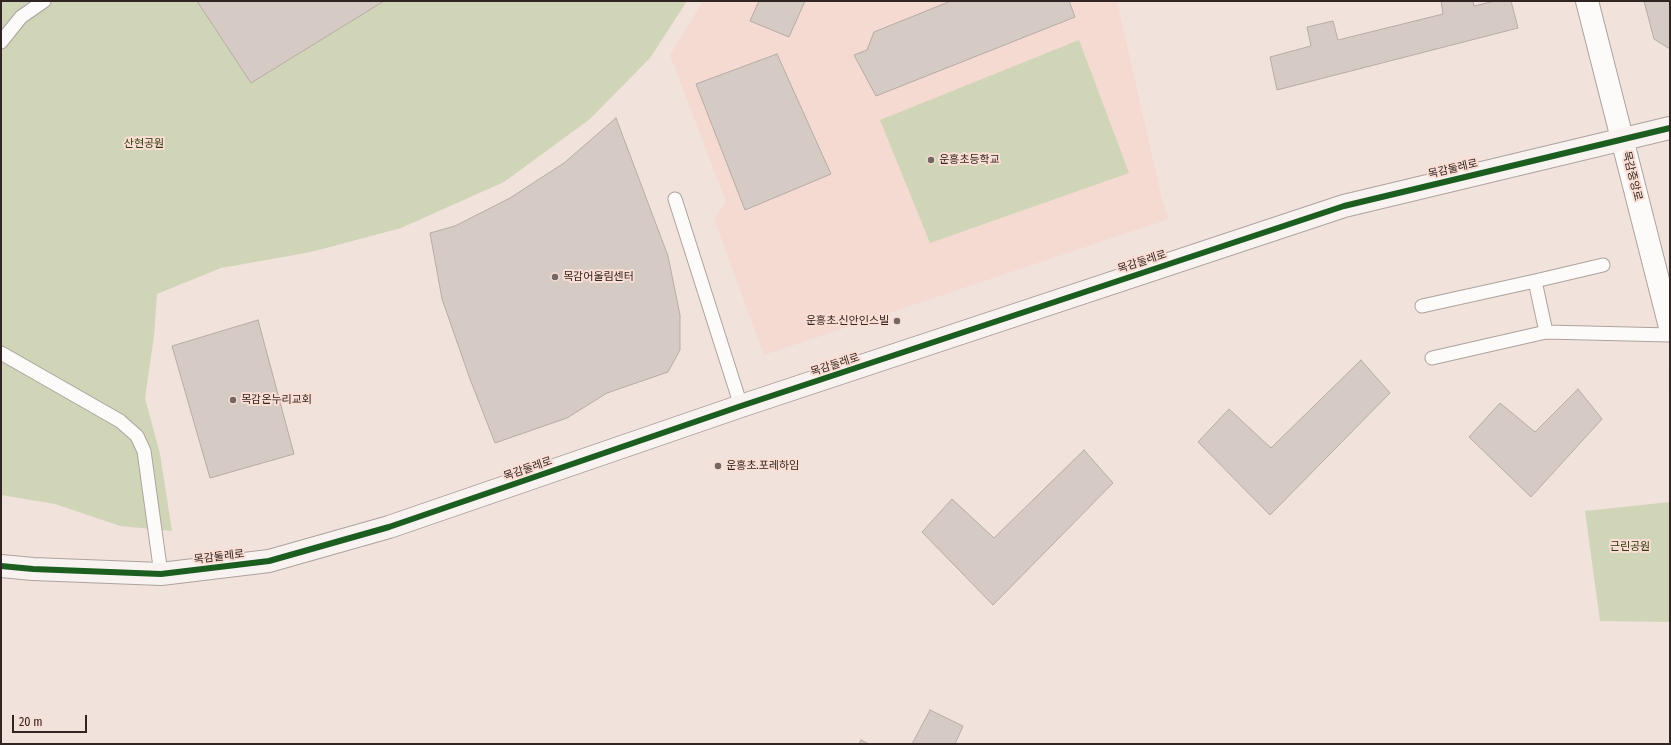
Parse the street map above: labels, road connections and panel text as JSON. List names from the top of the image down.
{
  "streets": {
    "street": ["목감둘레로", "목감중앙로"]
  },
  "crossings": [
    ["목감둘레로", "목감중앙로"]
  ],
  "parks": ["산현공원", "근린공원"],
  "places": [
    "운흥초등학교",
    "목감어울림센터",
    "운흥초.신안인스빌",
    "목감온누리교회",
    "운흥초.포레하임"
  ],
  "scale_bar": "20 m"
}
